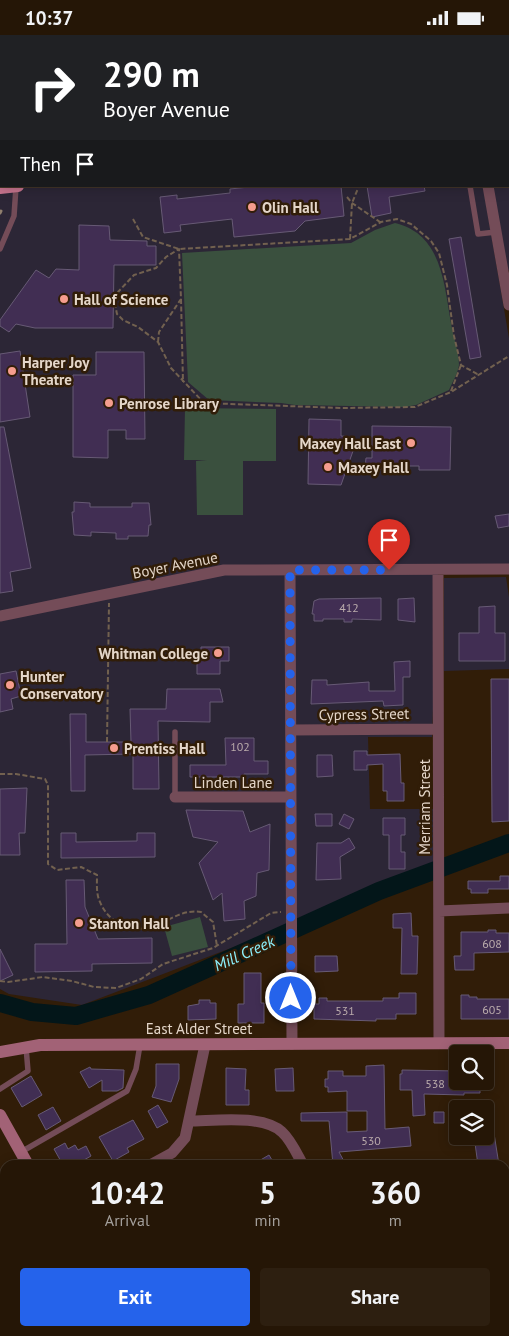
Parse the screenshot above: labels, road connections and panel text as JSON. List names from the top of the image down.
{
  "streets": {
    "main road": ["East Alder Street"],
    "street": [
      "Boyer Avenue",
      "Cypress Street",
      "Linden Lane",
      "Merriam Street"
    ]
  },
  "crossings": [
    ["Boyer Avenue", "Merriam Street"],
    ["Cypress Street", "Merriam Street"],
    ["Merriam Street", "East Alder Street"]
  ],
  "water": ["Mill Creek"],
  "places": [
    "Olin Hall",
    "Hall of Science",
    "Harper Joy Theatre",
    "Penrose Library",
    "Maxey Hall East",
    "Maxey Hall",
    "Whitman College",
    "Hunter Conservatory",
    "Prentiss Hall",
    "Stanton Hall"
  ],
  "house_numbers": [
    "412",
    "102",
    "608",
    "605",
    "531",
    "538",
    "530"
  ],
  "page": {
    "status": "10:37",
    "turn": ["290 m", "Boyer Avenue"],
    "then": "Then",
    "eta": [
      "10:42",
      "Arrival",
      "5",
      "min",
      "360",
      "m"
    ],
    "buttons": ["Exit", "Share"]
  }
}
